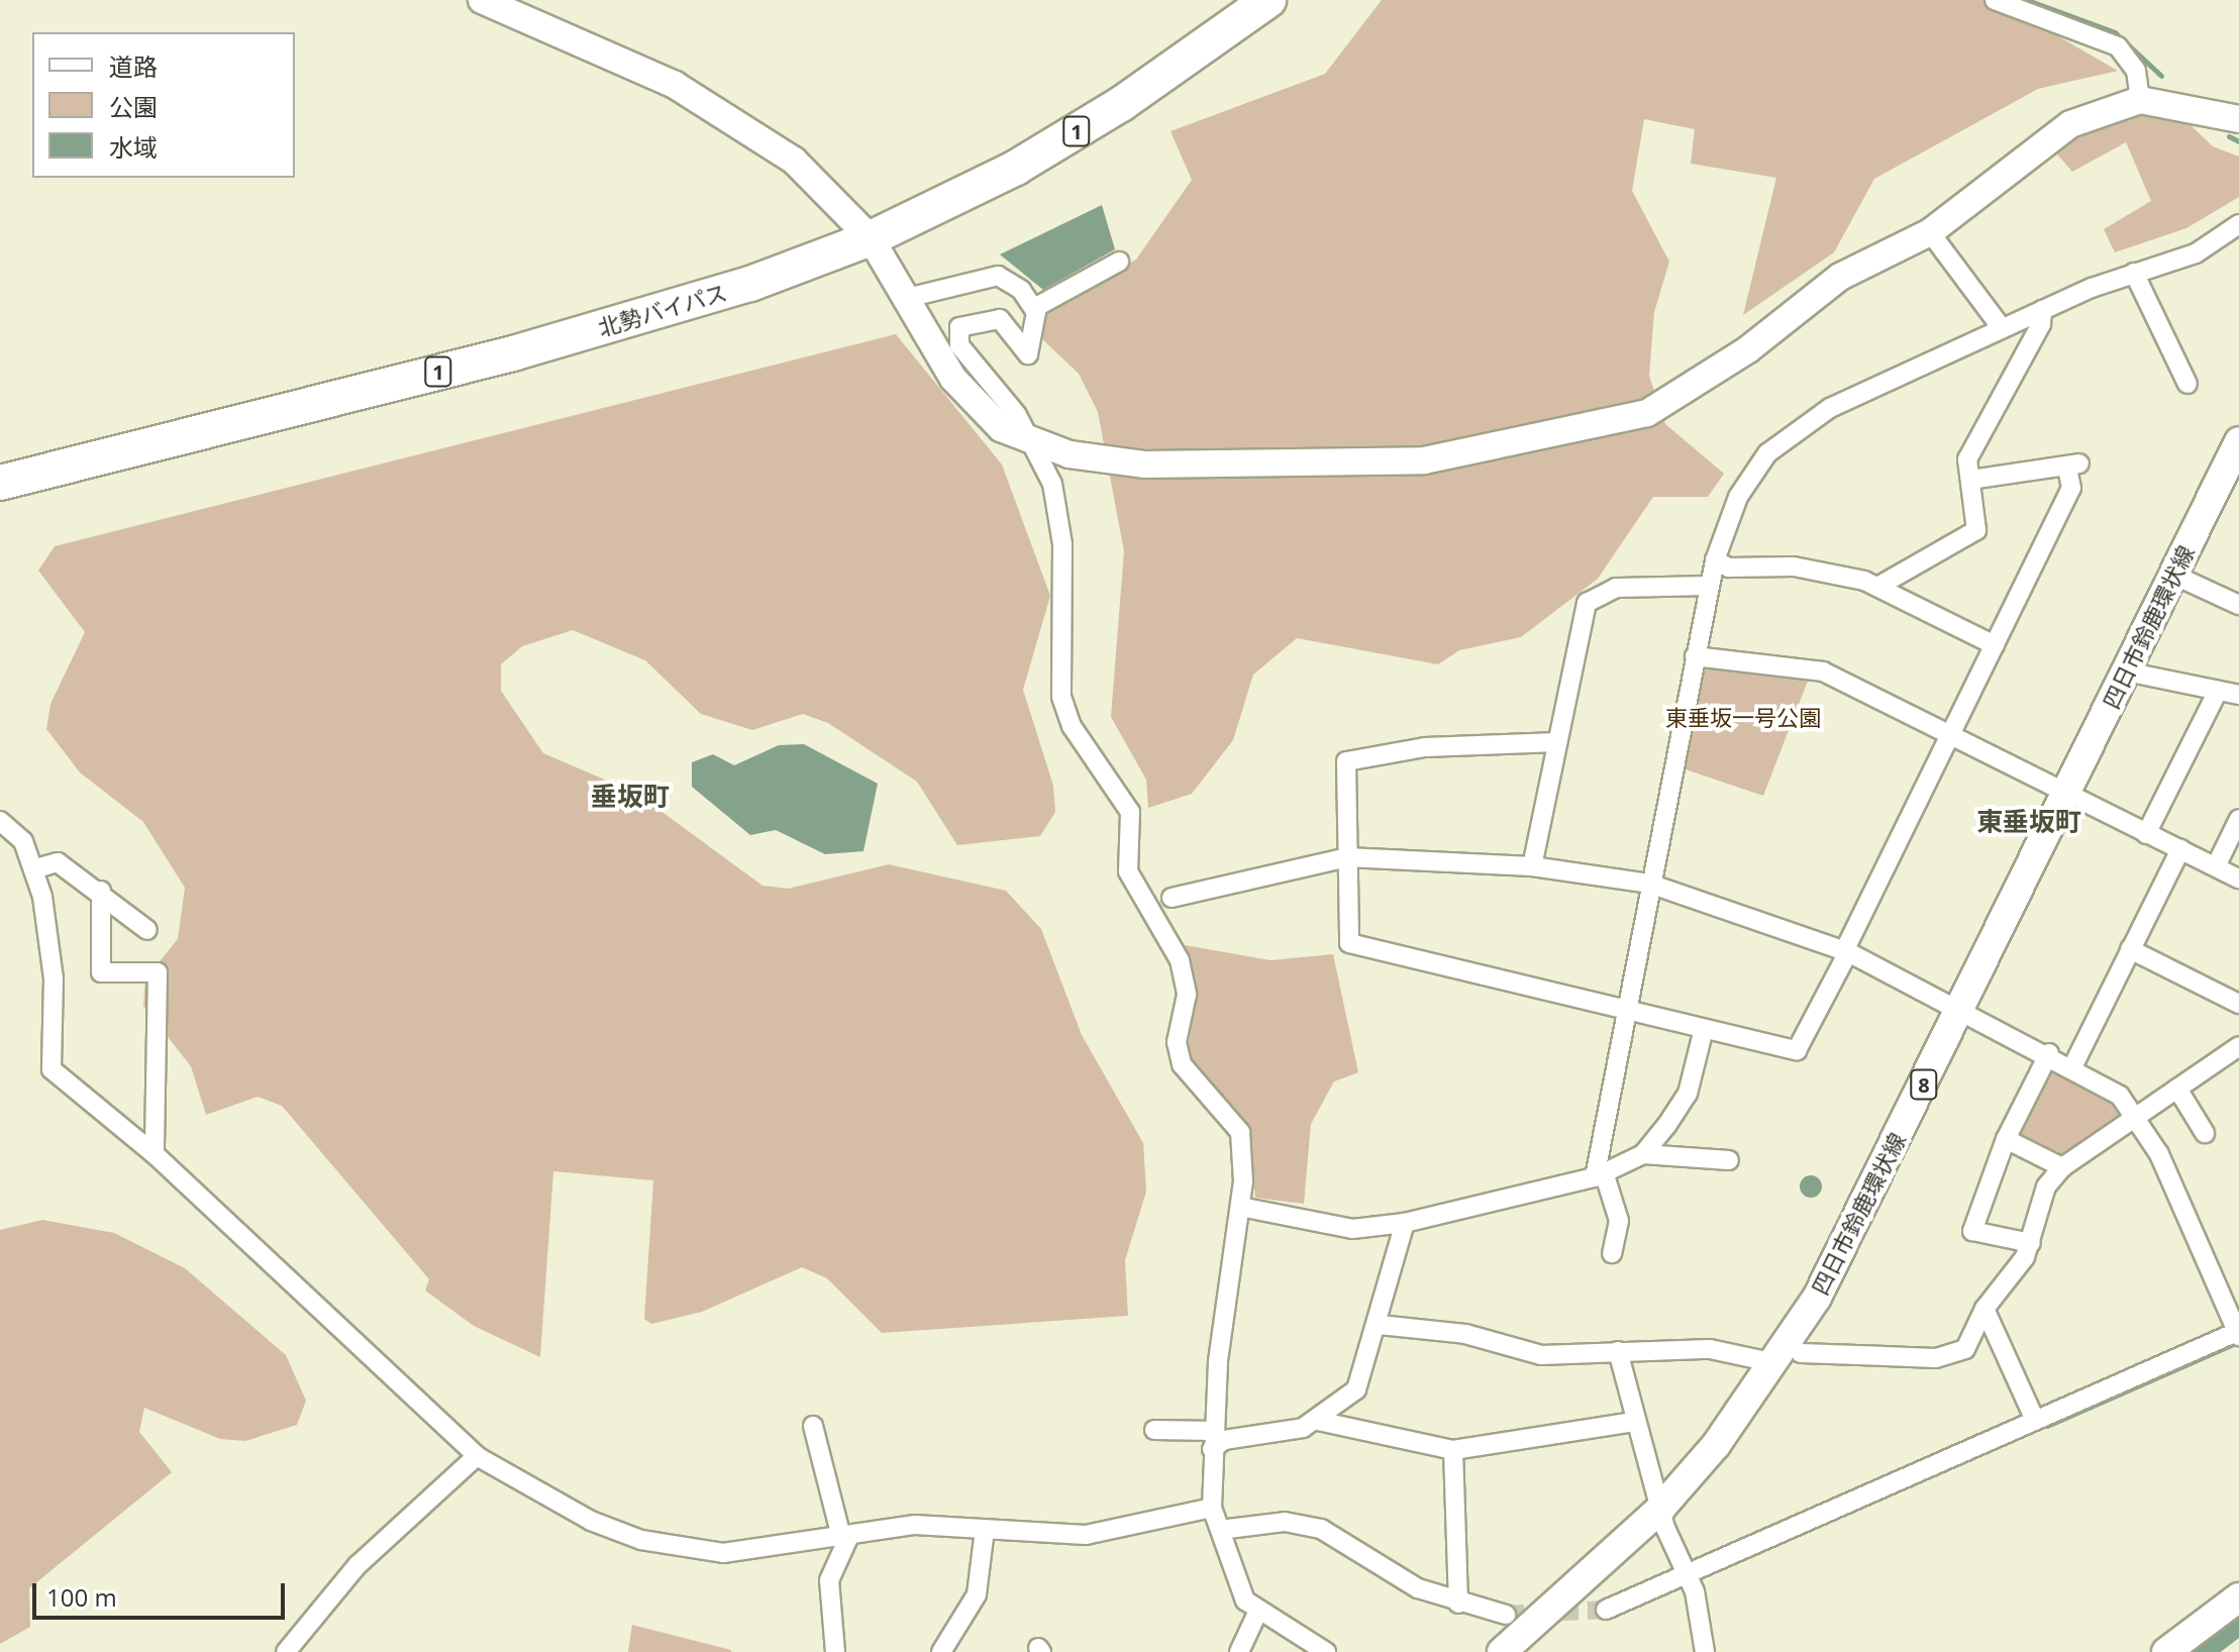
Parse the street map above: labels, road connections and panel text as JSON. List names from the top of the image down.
{
  "streets": {
    "highway": ["1", "北勢バイパス"],
    "main road": ["四日市鈴鹿環状線", "8"]
  },
  "districts": ["垂坂町", "東垂坂町"],
  "parks": ["東垂坂一号公園"],
  "legend": ["道路", "公園", "水域"],
  "scale_bar": "100 m"
}
